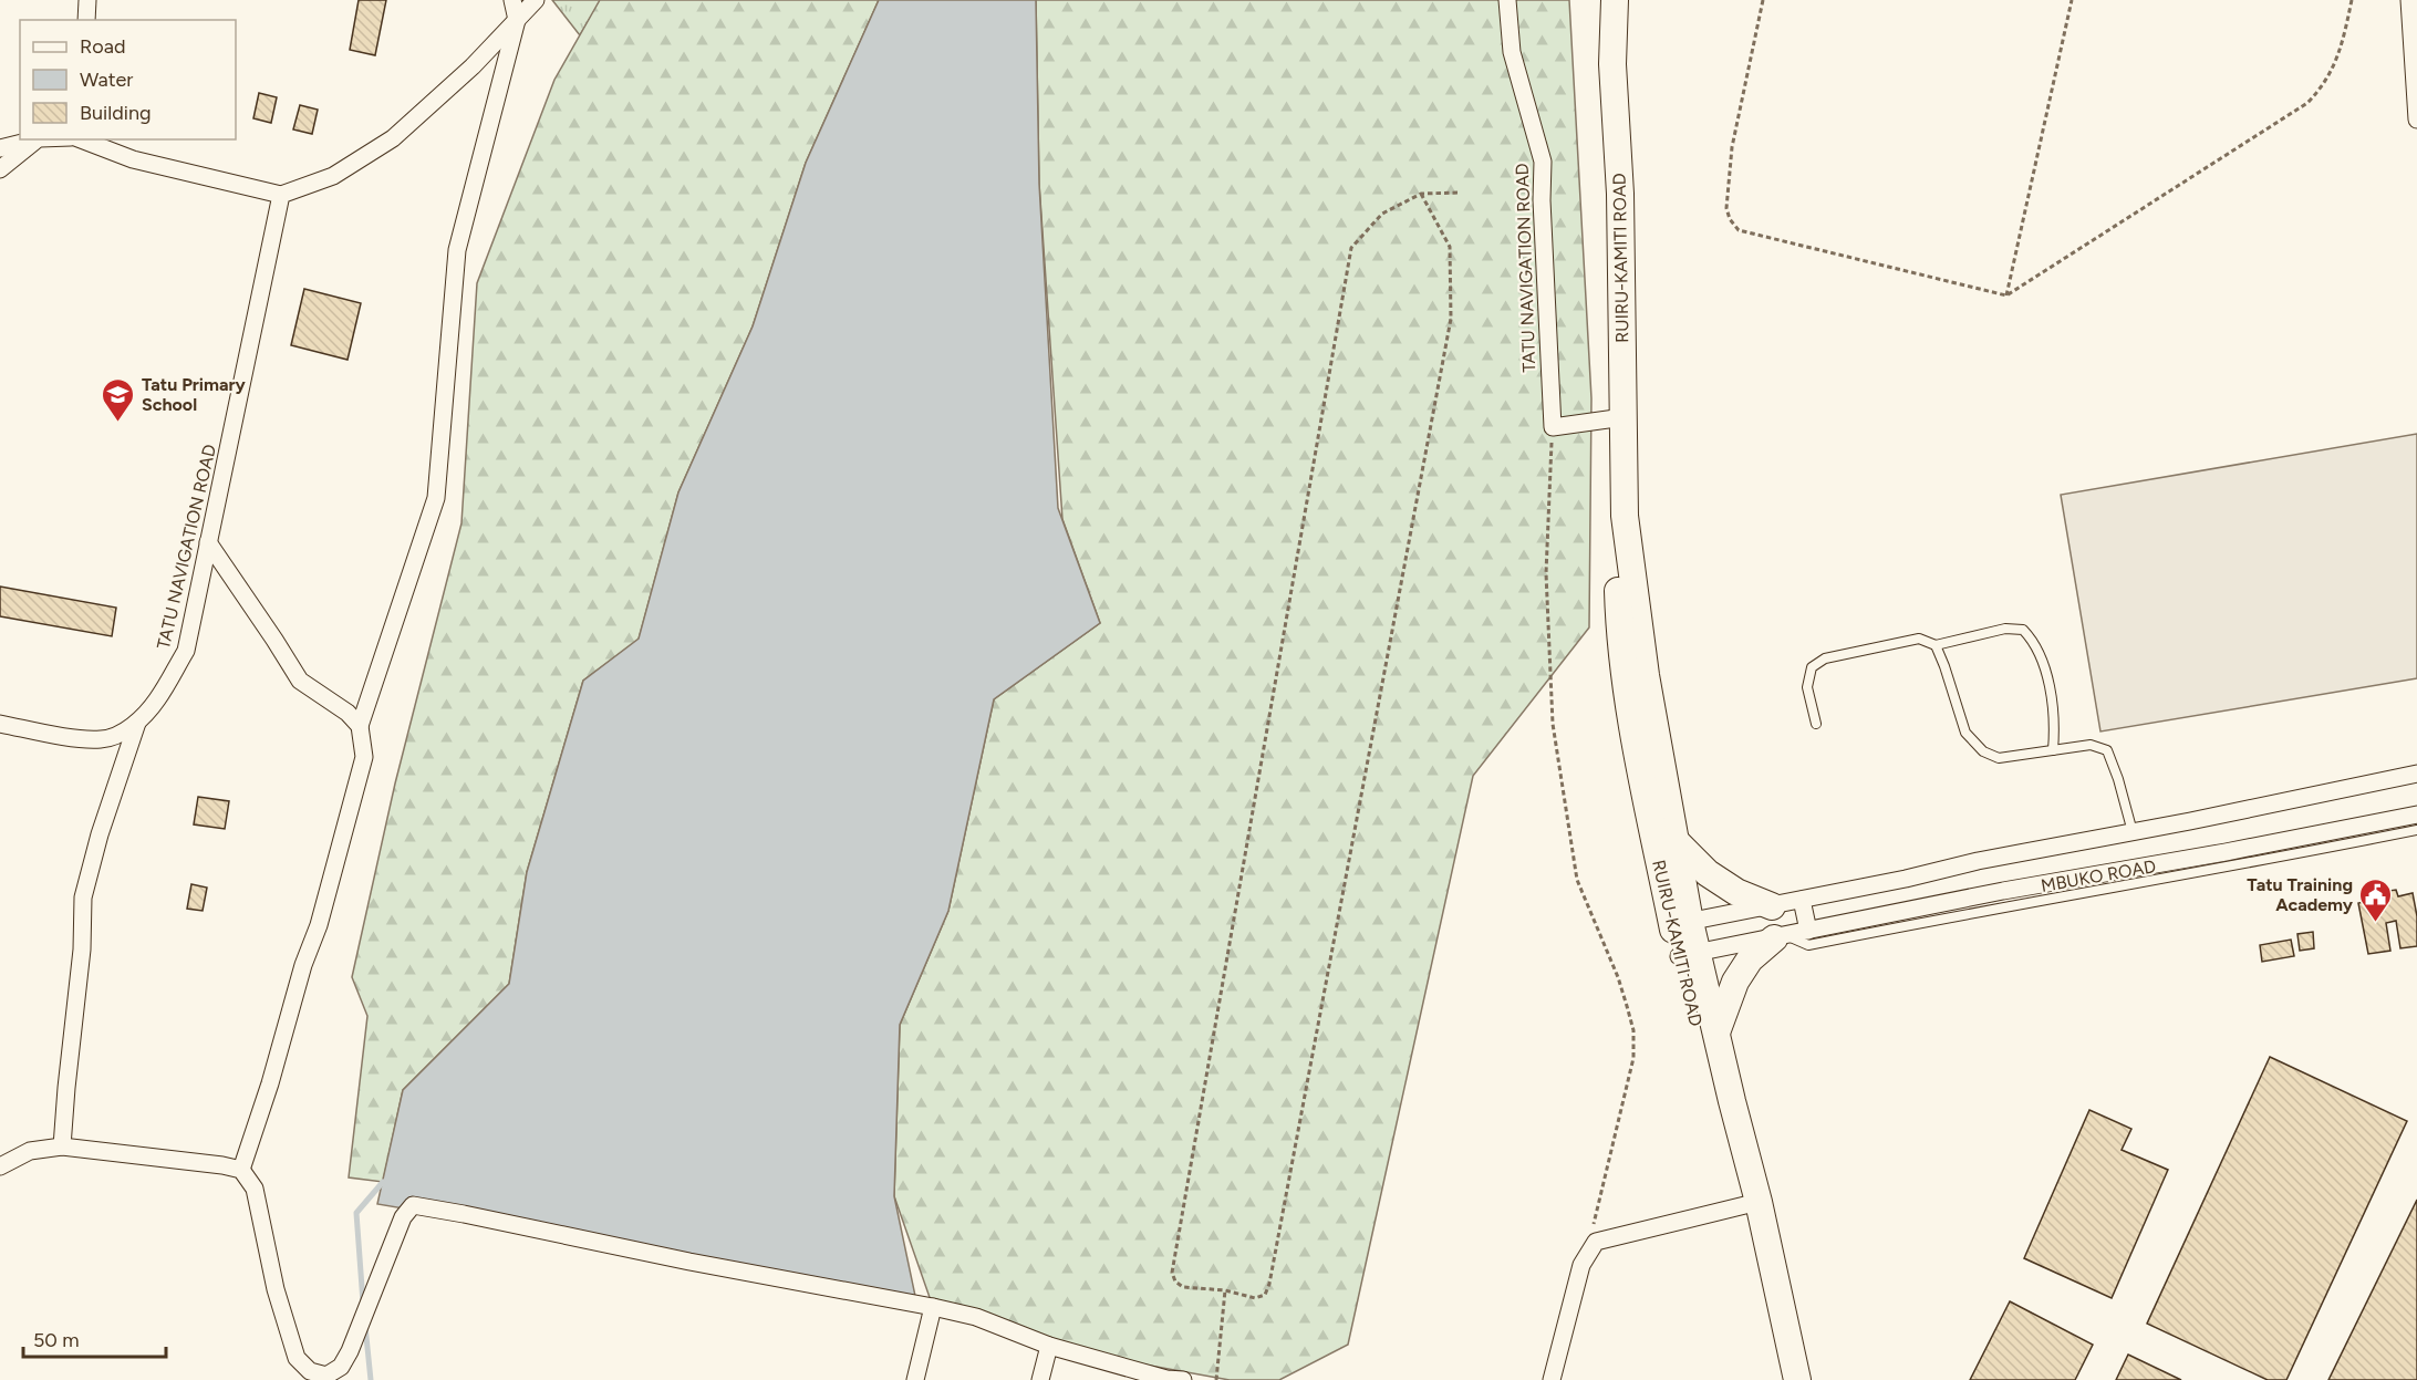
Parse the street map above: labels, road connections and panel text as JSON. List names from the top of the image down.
{
  "streets": {
    "main road": ["RUIRU-KAMITI ROAD"],
    "street": ["TATU NAVIGATION ROAD"],
    "lane": ["MBUKO ROAD"]
  },
  "places": {
    "school or university": ["Tatu Primary School"],
    "public building": ["Tatu Training Academy"]
  },
  "legend": ["Road", "Water", "Building"],
  "scale_bar": "50 m"
}
